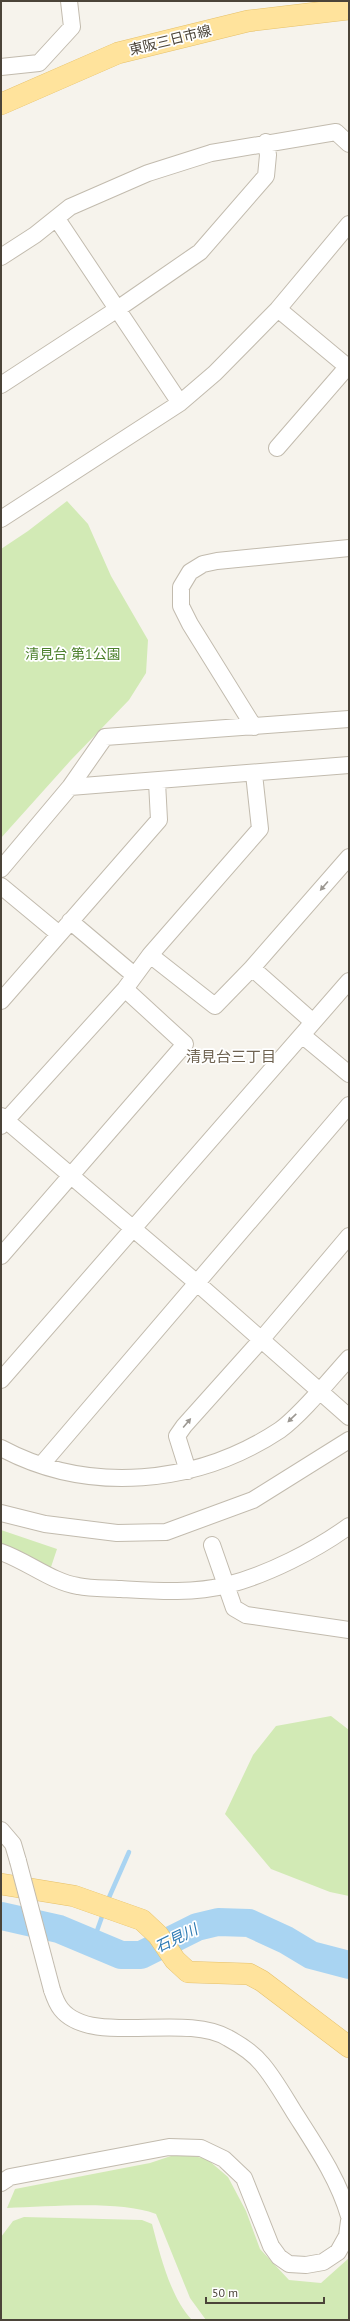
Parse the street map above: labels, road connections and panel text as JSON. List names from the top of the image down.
{
  "streets": {
    "main road": ["東阪三日市線"]
  },
  "districts": ["清見台三丁目"],
  "water": ["石見川"],
  "parks": ["清見台 第1公園"],
  "scale_bar": "50 m"
}
